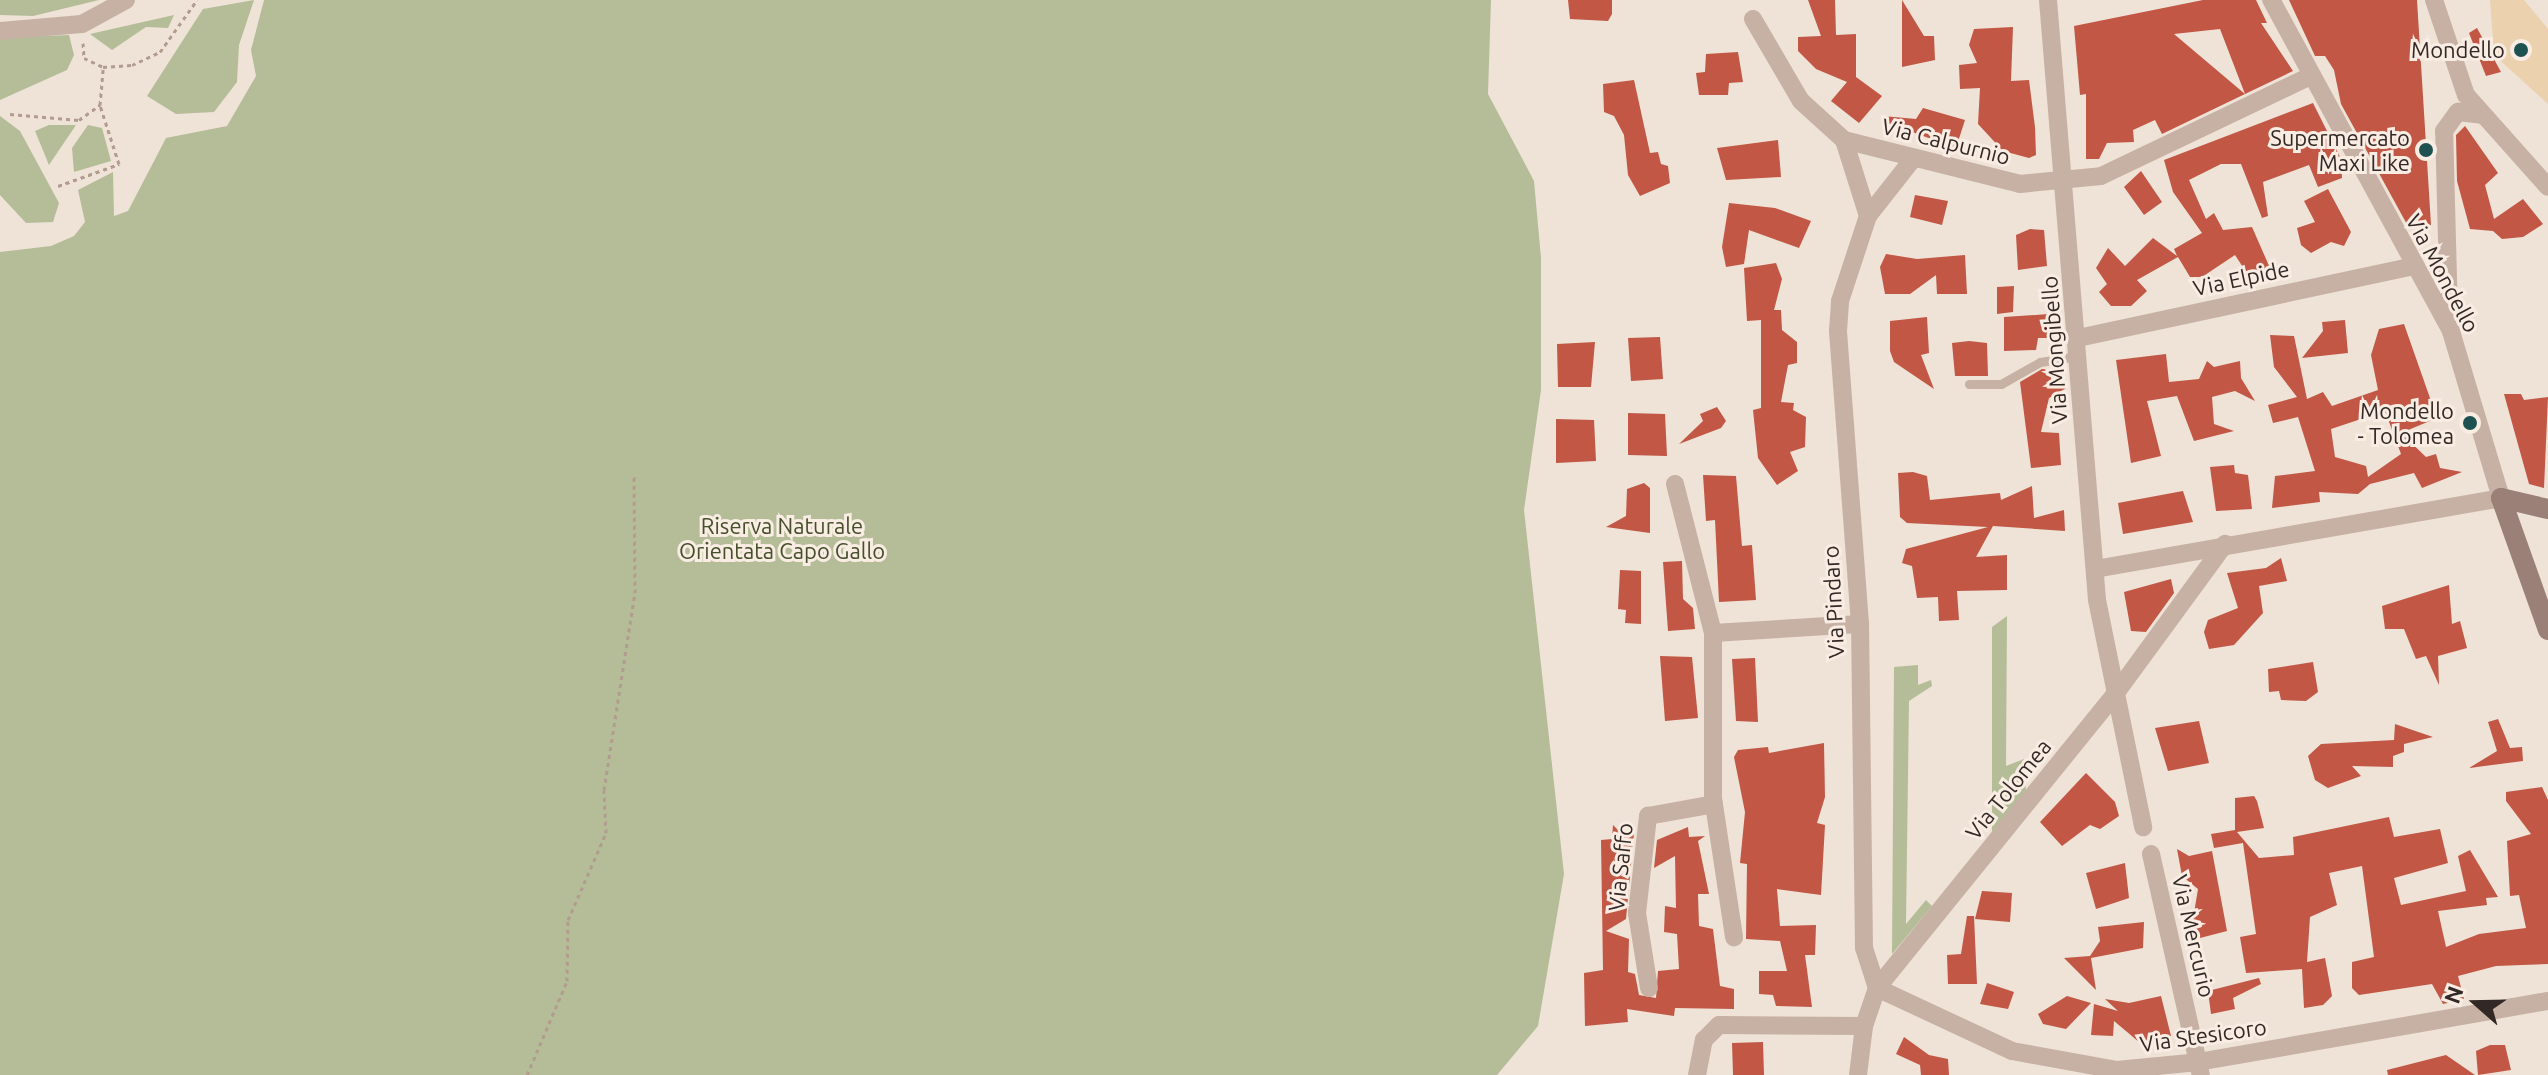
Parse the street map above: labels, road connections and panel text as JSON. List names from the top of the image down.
{
  "streets": {
    "main road": ["Via Mondello"],
    "street": [
      "Via Calpurnio",
      "Via Elpide",
      "Via Mongibello",
      "Via Pindaro",
      "Via Tolomea",
      "Via Saffo",
      "Via Mercurio",
      "Via Stesicoro"
    ]
  },
  "crossings": [
    ["Via Calpurnio", "Via Mondello"],
    ["Via Calpurnio", "Via Mongibello"],
    ["Via Calpurnio", "Via Pindaro"],
    ["Via Mondello", "Via Elpide"],
    ["Via Elpide", "Via Mongibello"],
    ["Via Mongibello", "Via Tolomea"],
    ["Via Pindaro", "Via Tolomea"],
    ["Via Pindaro", "Via Stesicoro"],
    ["Via Tolomea", "Via Stesicoro"],
    ["Via Mercurio", "Via Stesicoro"]
  ],
  "parks": ["Riserva Naturale Orientata Capo Gallo"],
  "places": ["Mondello", "Supermercato Maxi Like", "Mondello - Tolomea"],
  "north": "left"
}
